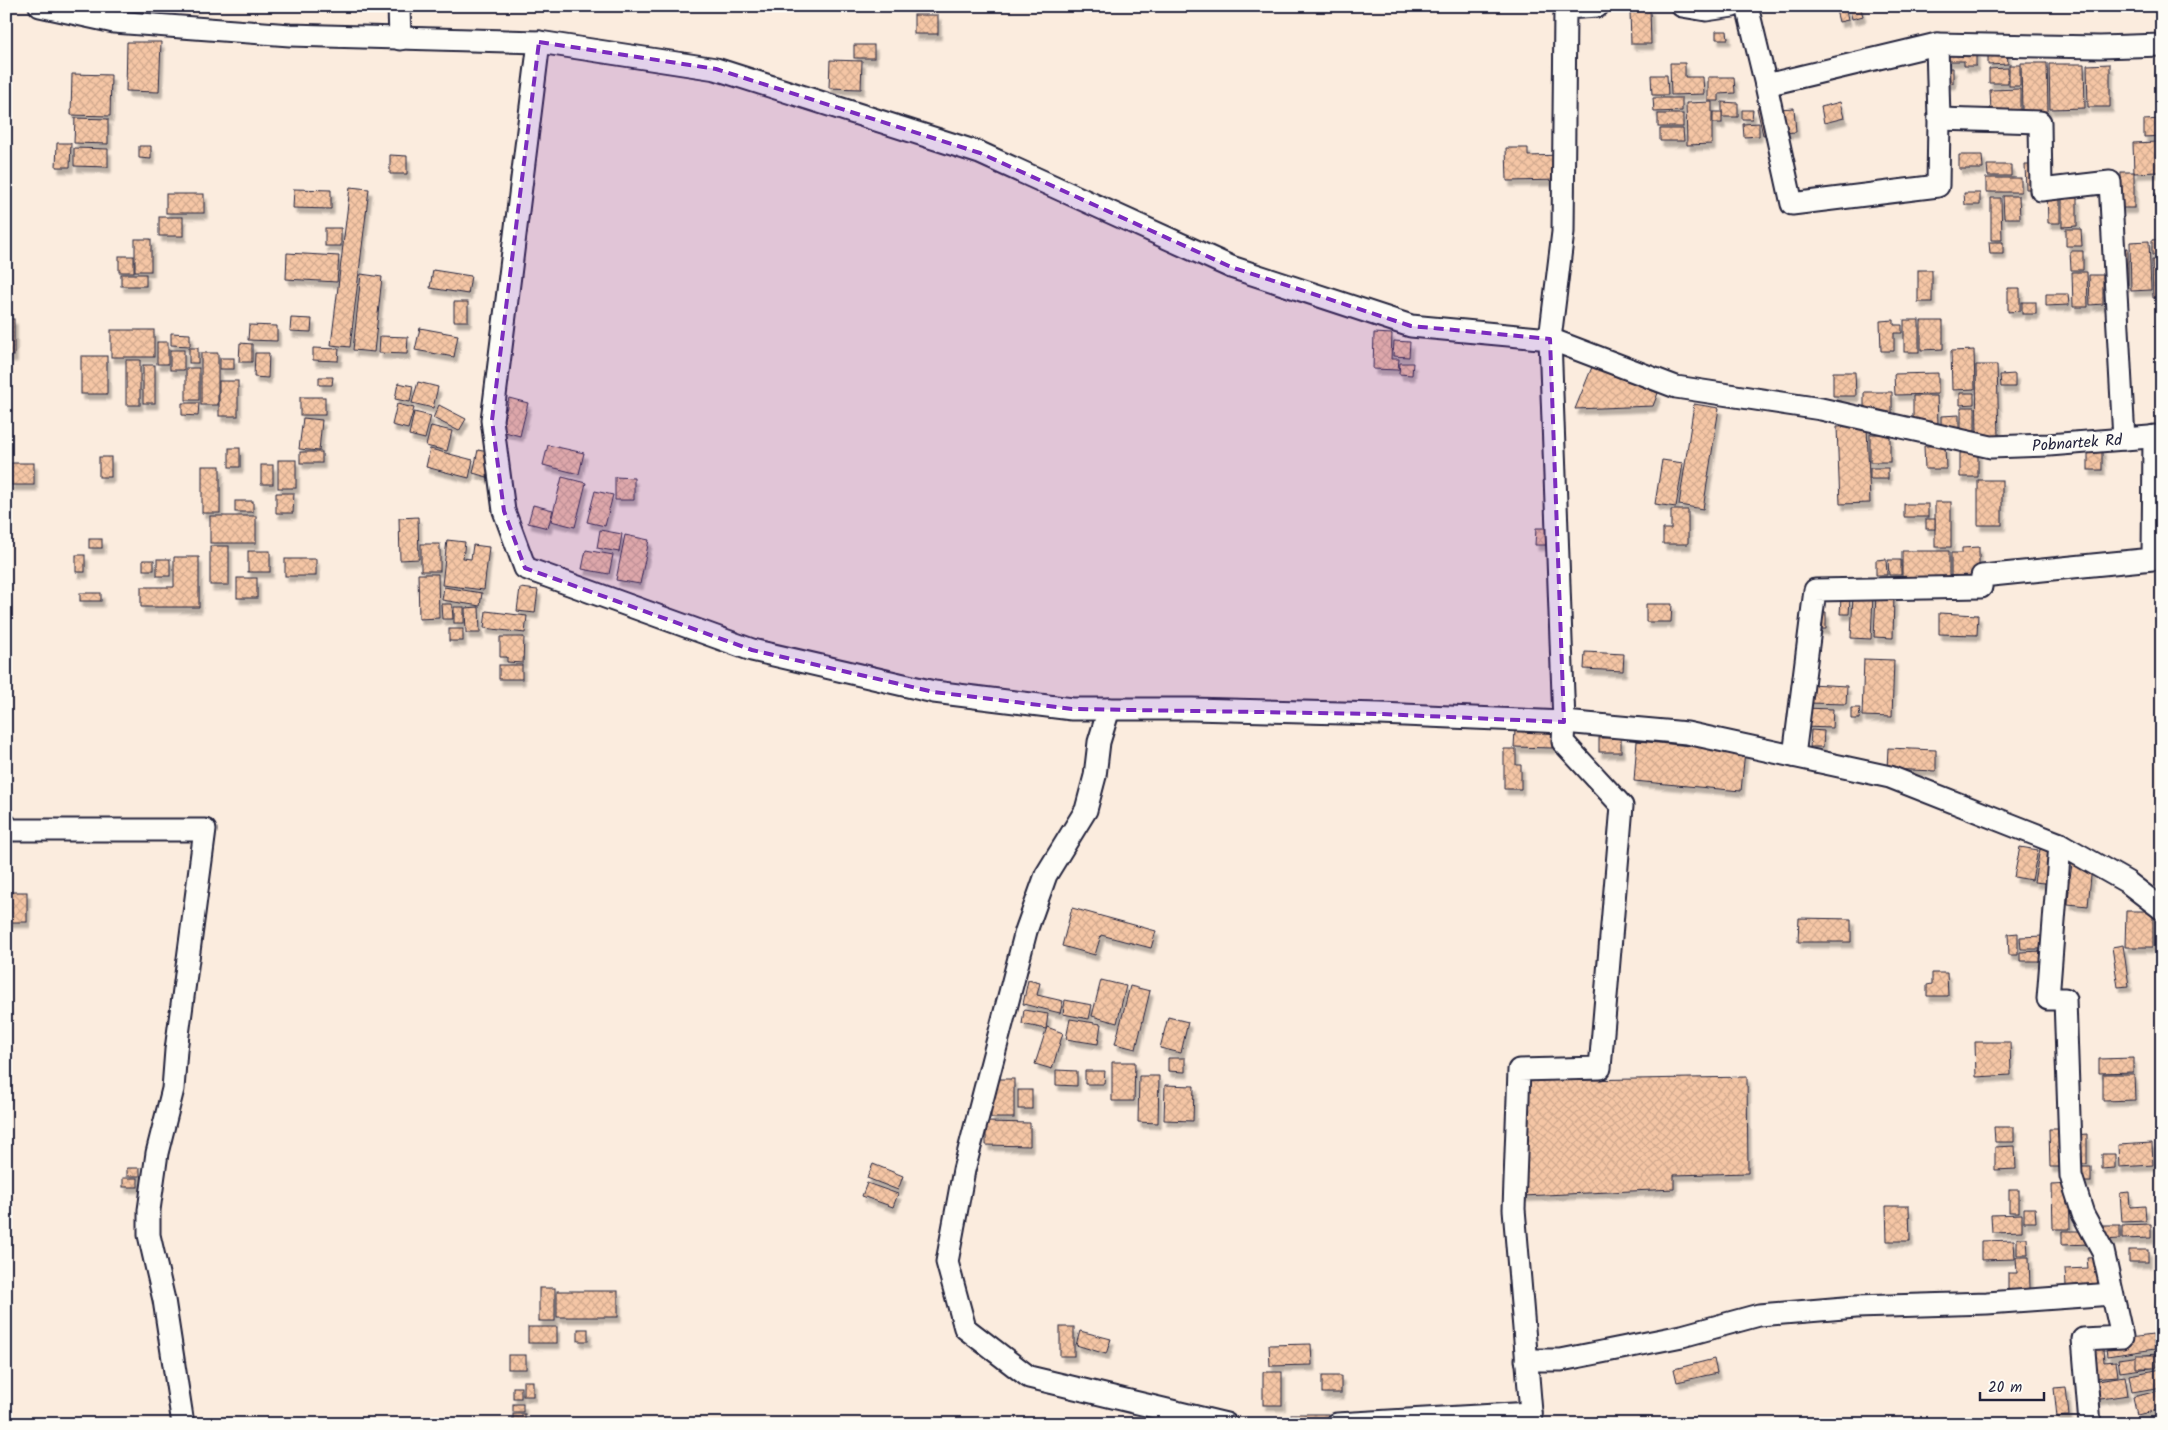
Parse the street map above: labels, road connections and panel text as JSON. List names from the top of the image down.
{
  "streets": {
    "street": ["Pobnartek Rd"]
  },
  "scale_bar": "20 m"
}
